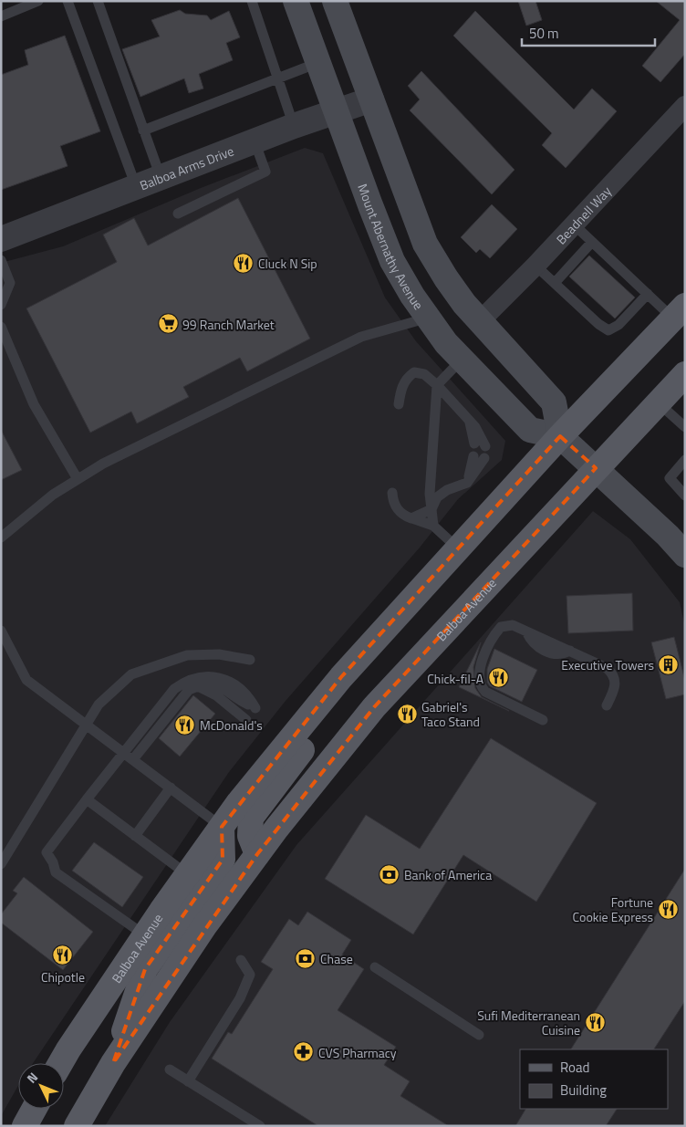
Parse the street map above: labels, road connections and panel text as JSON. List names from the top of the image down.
{
  "streets": {
    "main road": ["Mount Abernathy Avenue", "Balboa Avenue"],
    "street": ["Balboa Arms Drive", "Beadnell Way"]
  },
  "crossings": [
    ["Balboa Arms Drive", "Mount Abernathy Avenue"],
    ["Mount Abernathy Avenue", "Balboa Avenue"]
  ],
  "places": {
    "restaurant": [
      "Cluck N Sip",
      "Chick-fil-A",
      "Gabriel's Taco Stand",
      "McDonald's",
      "Fortune Cookie Express",
      "Chipotle",
      "Sufi Mediterranean Cuisine"
    ],
    "supermarket": ["99 Ranch Market"],
    "building": ["Executive Towers"],
    "bank": ["Bank of America", "Chase"],
    "pharmacy": ["CVS Pharmacy"]
  },
  "legend": ["Road", "Building"],
  "scale_bar": "50 m",
  "north": "top left"
}
